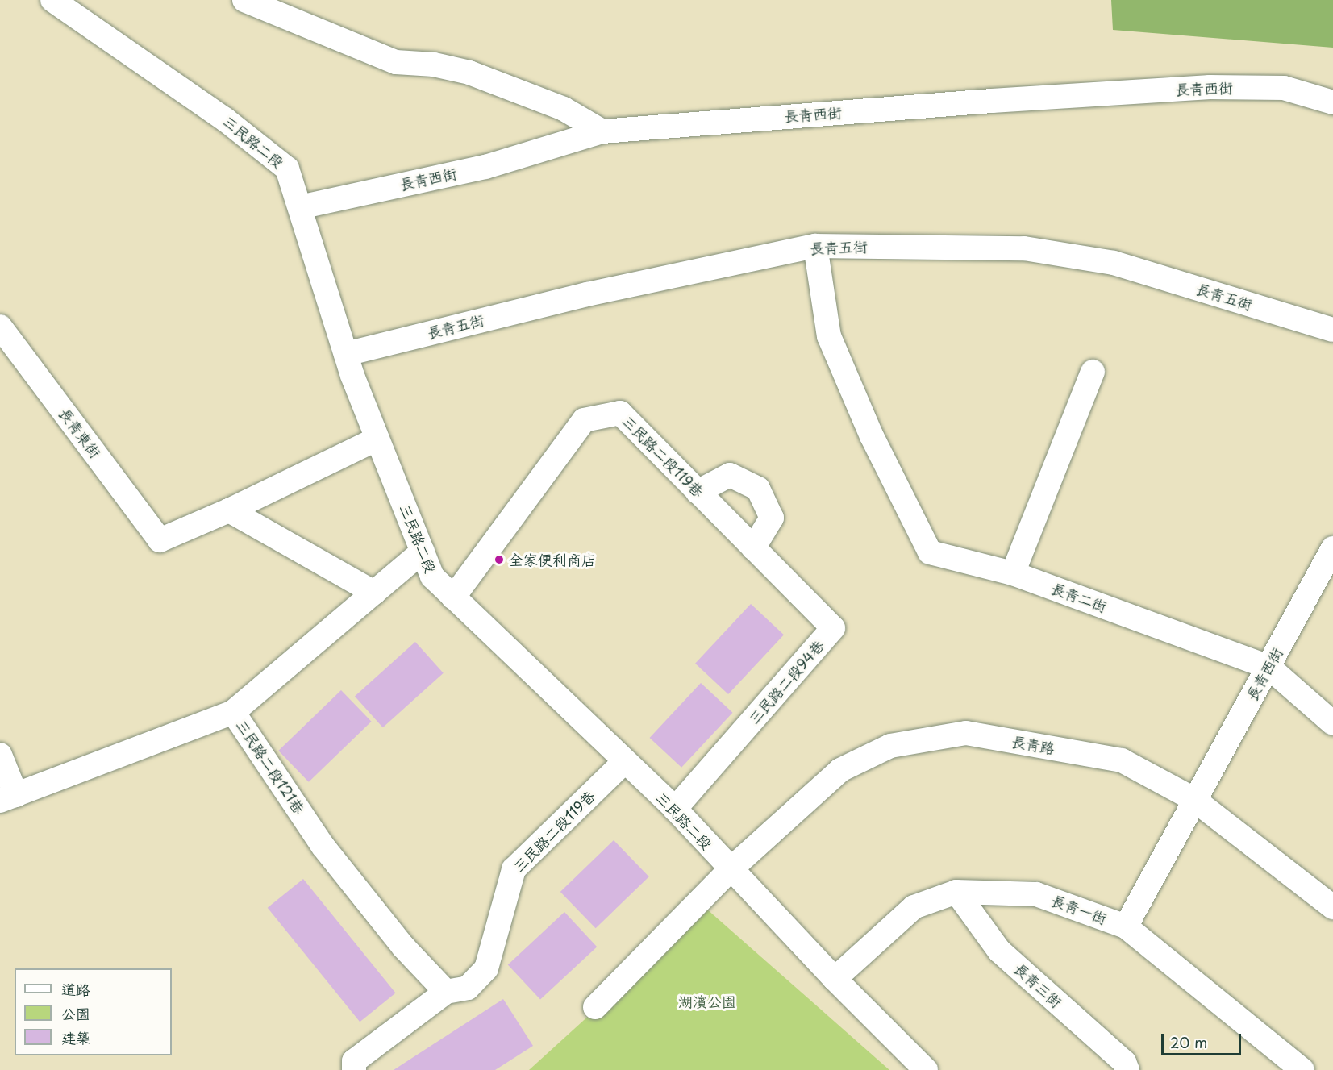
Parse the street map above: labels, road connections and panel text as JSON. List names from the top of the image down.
{
  "streets": {
    "street": [
      "長青西街",
      "三民路二段",
      "長青五街",
      "長青東街",
      "三民路二段119巷",
      "長青二街",
      "三民路二段94巷",
      "長青路",
      "三民路二段121巷",
      "長青一街",
      "長青三街"
    ]
  },
  "crossings": [
    ["長青西街", "三民路二段"],
    ["長青西街", "長青二街"],
    ["長青西街", "長青路"],
    ["長青西街", "長青一街"],
    ["三民路二段", "長青五街"],
    ["三民路二段", "三民路二段119巷"],
    ["三民路二段", "三民路二段94巷"],
    ["三民路二段", "長青路"],
    ["三民路二段", "三民路二段121巷"],
    ["三民路二段", "長青一街"],
    ["長青五街", "長青二街"],
    ["三民路二段119巷", "三民路二段94巷"],
    ["三民路二段119巷", "三民路二段121巷"],
    ["長青一街", "長青三街"]
  ],
  "parks": ["湖濱公園"],
  "places": ["全家便利商店"],
  "legend": ["道路", "公園", "建築"],
  "scale_bar": "20 m"
}
